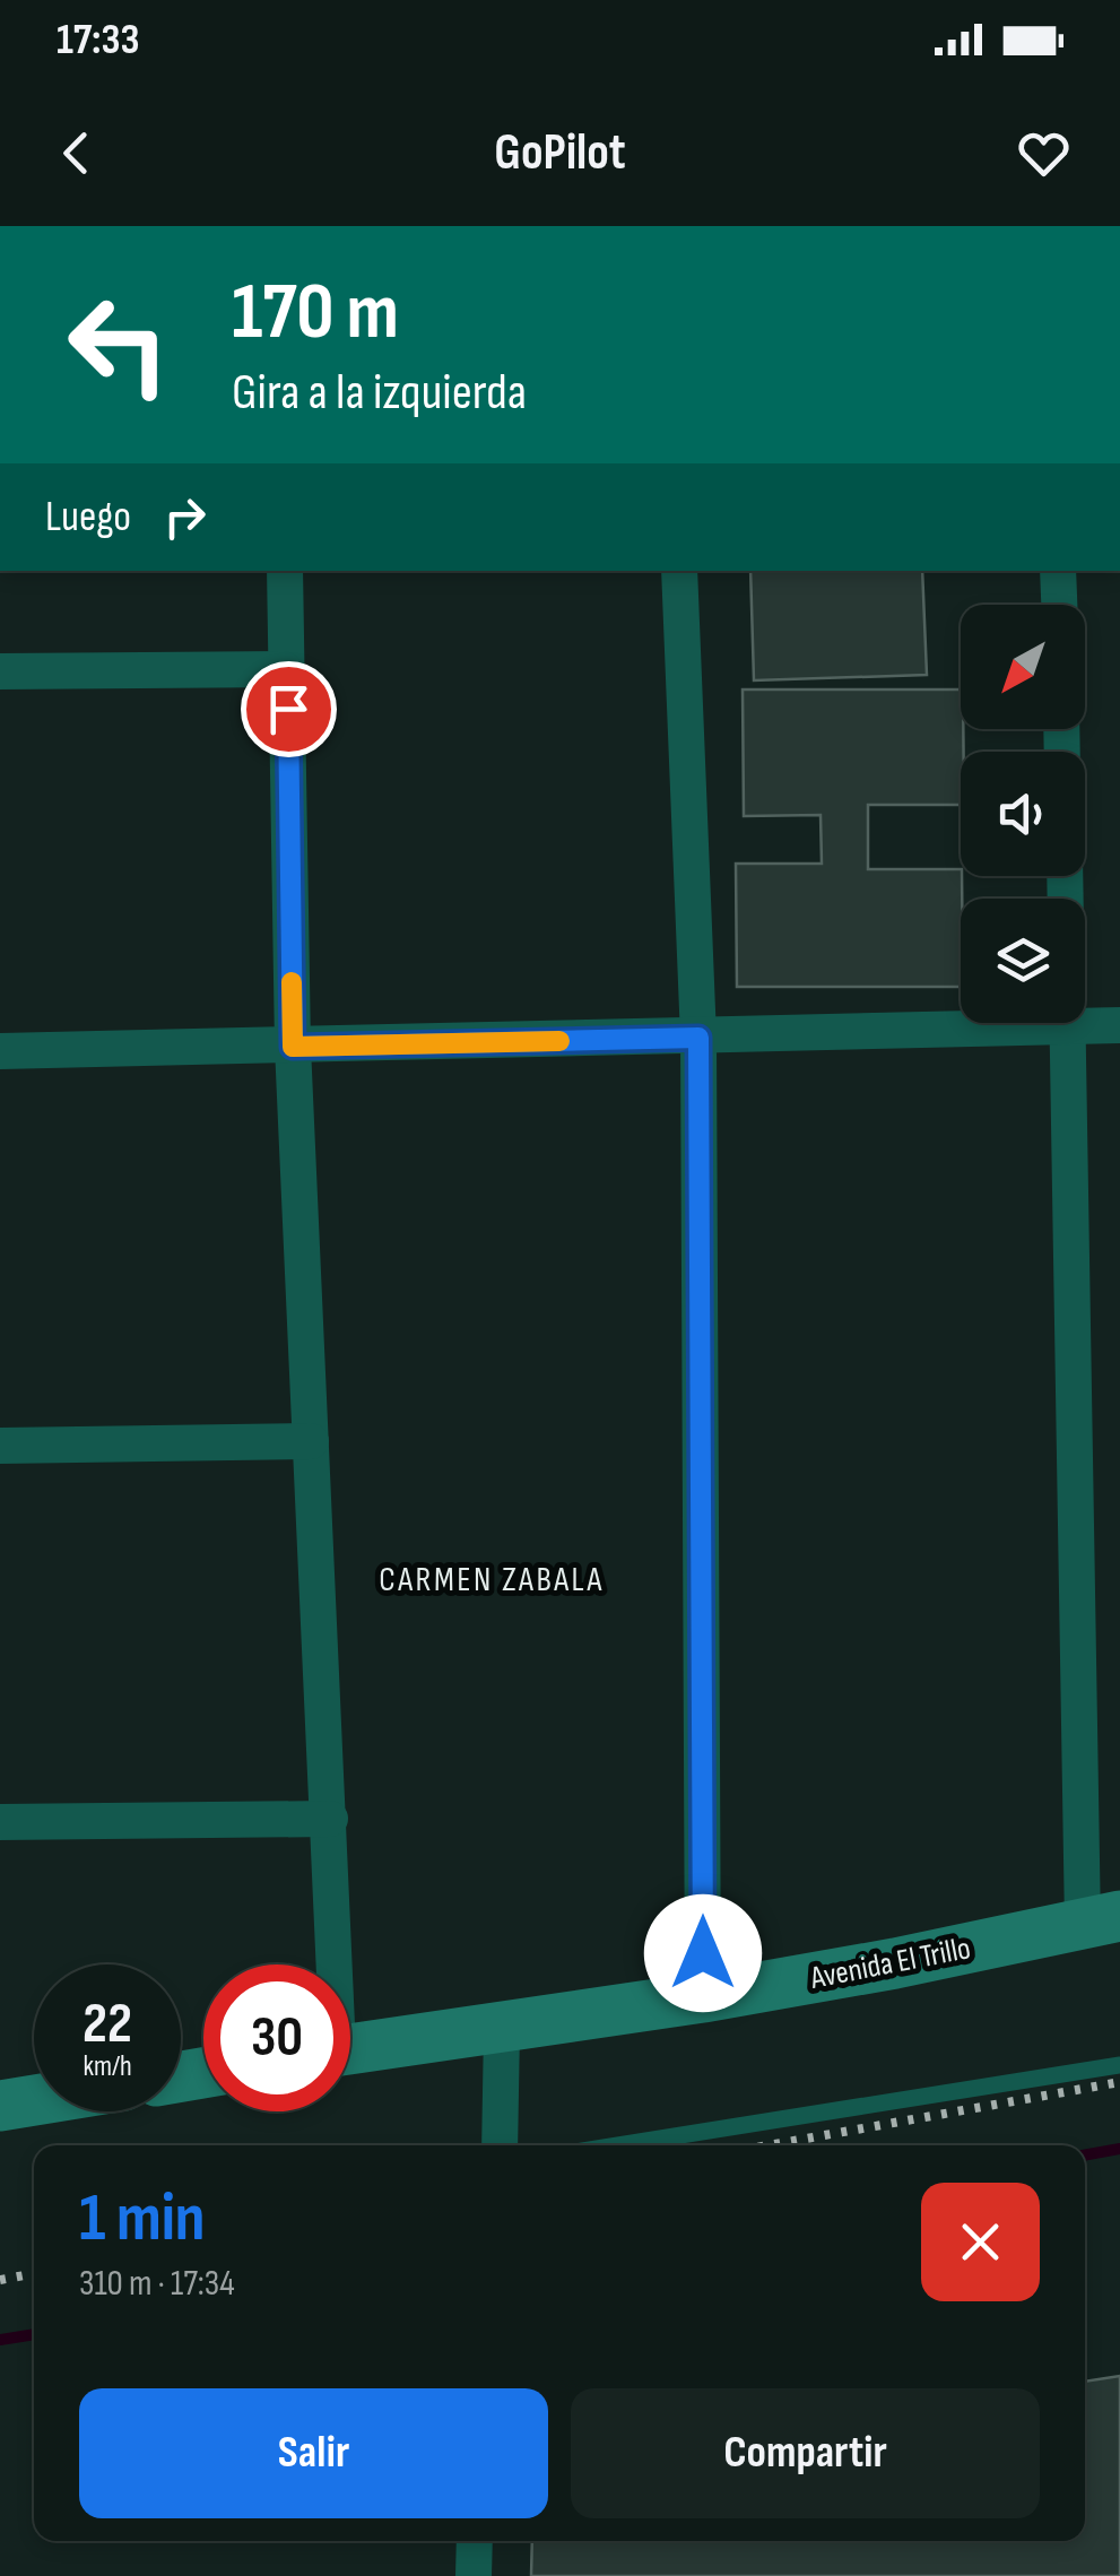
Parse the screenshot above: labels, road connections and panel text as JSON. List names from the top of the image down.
{
  "streets": {
    "main road": ["Avenida El Trillo"]
  },
  "districts": ["CARMEN ZABALA"],
  "north": "bottom left",
  "page": {
    "status": "17:33",
    "header": "GoPilot",
    "turn": ["170 m", "Gira a la izquierda"],
    "then": "Luego",
    "speed": "22 km/h",
    "limit": "30",
    "heading": ["1 min", "310 m · 17:34"],
    "buttons": ["Salir", "Compartir"]
  }
}
